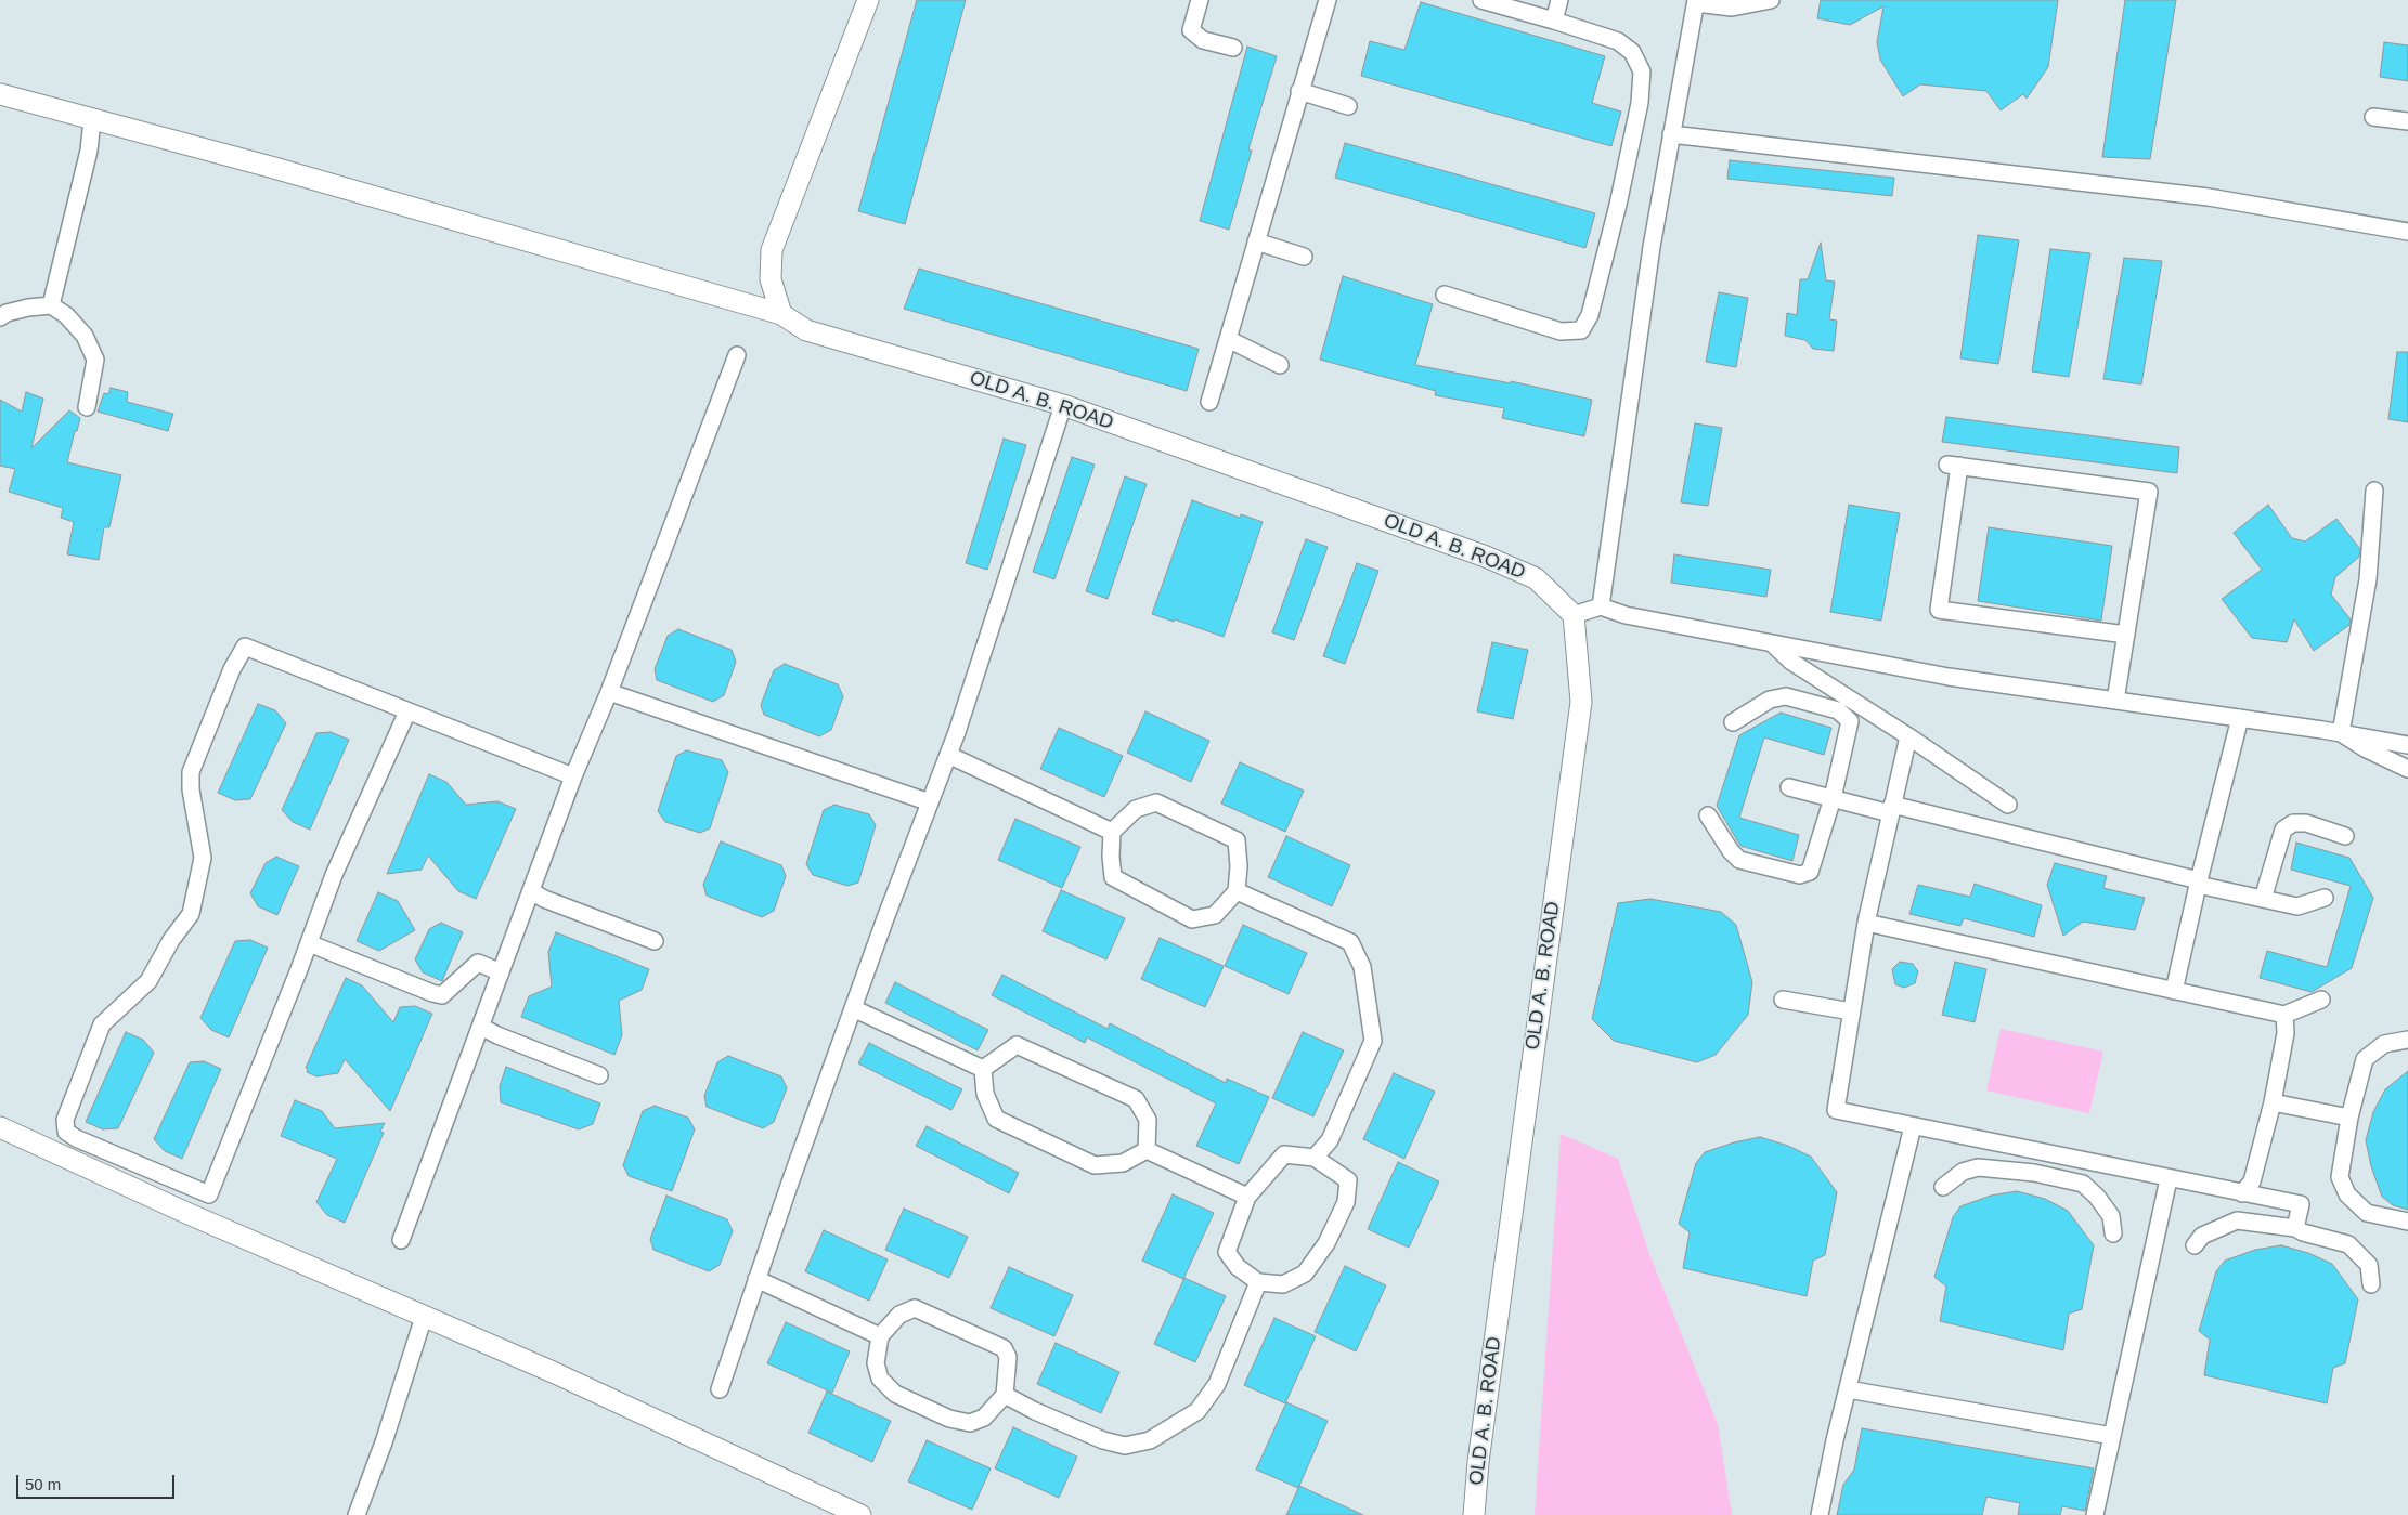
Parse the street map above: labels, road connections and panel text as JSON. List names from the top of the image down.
{
  "streets": {
    "street": ["OLD A. B. ROAD"]
  },
  "scale_bar": "50 m"
}
